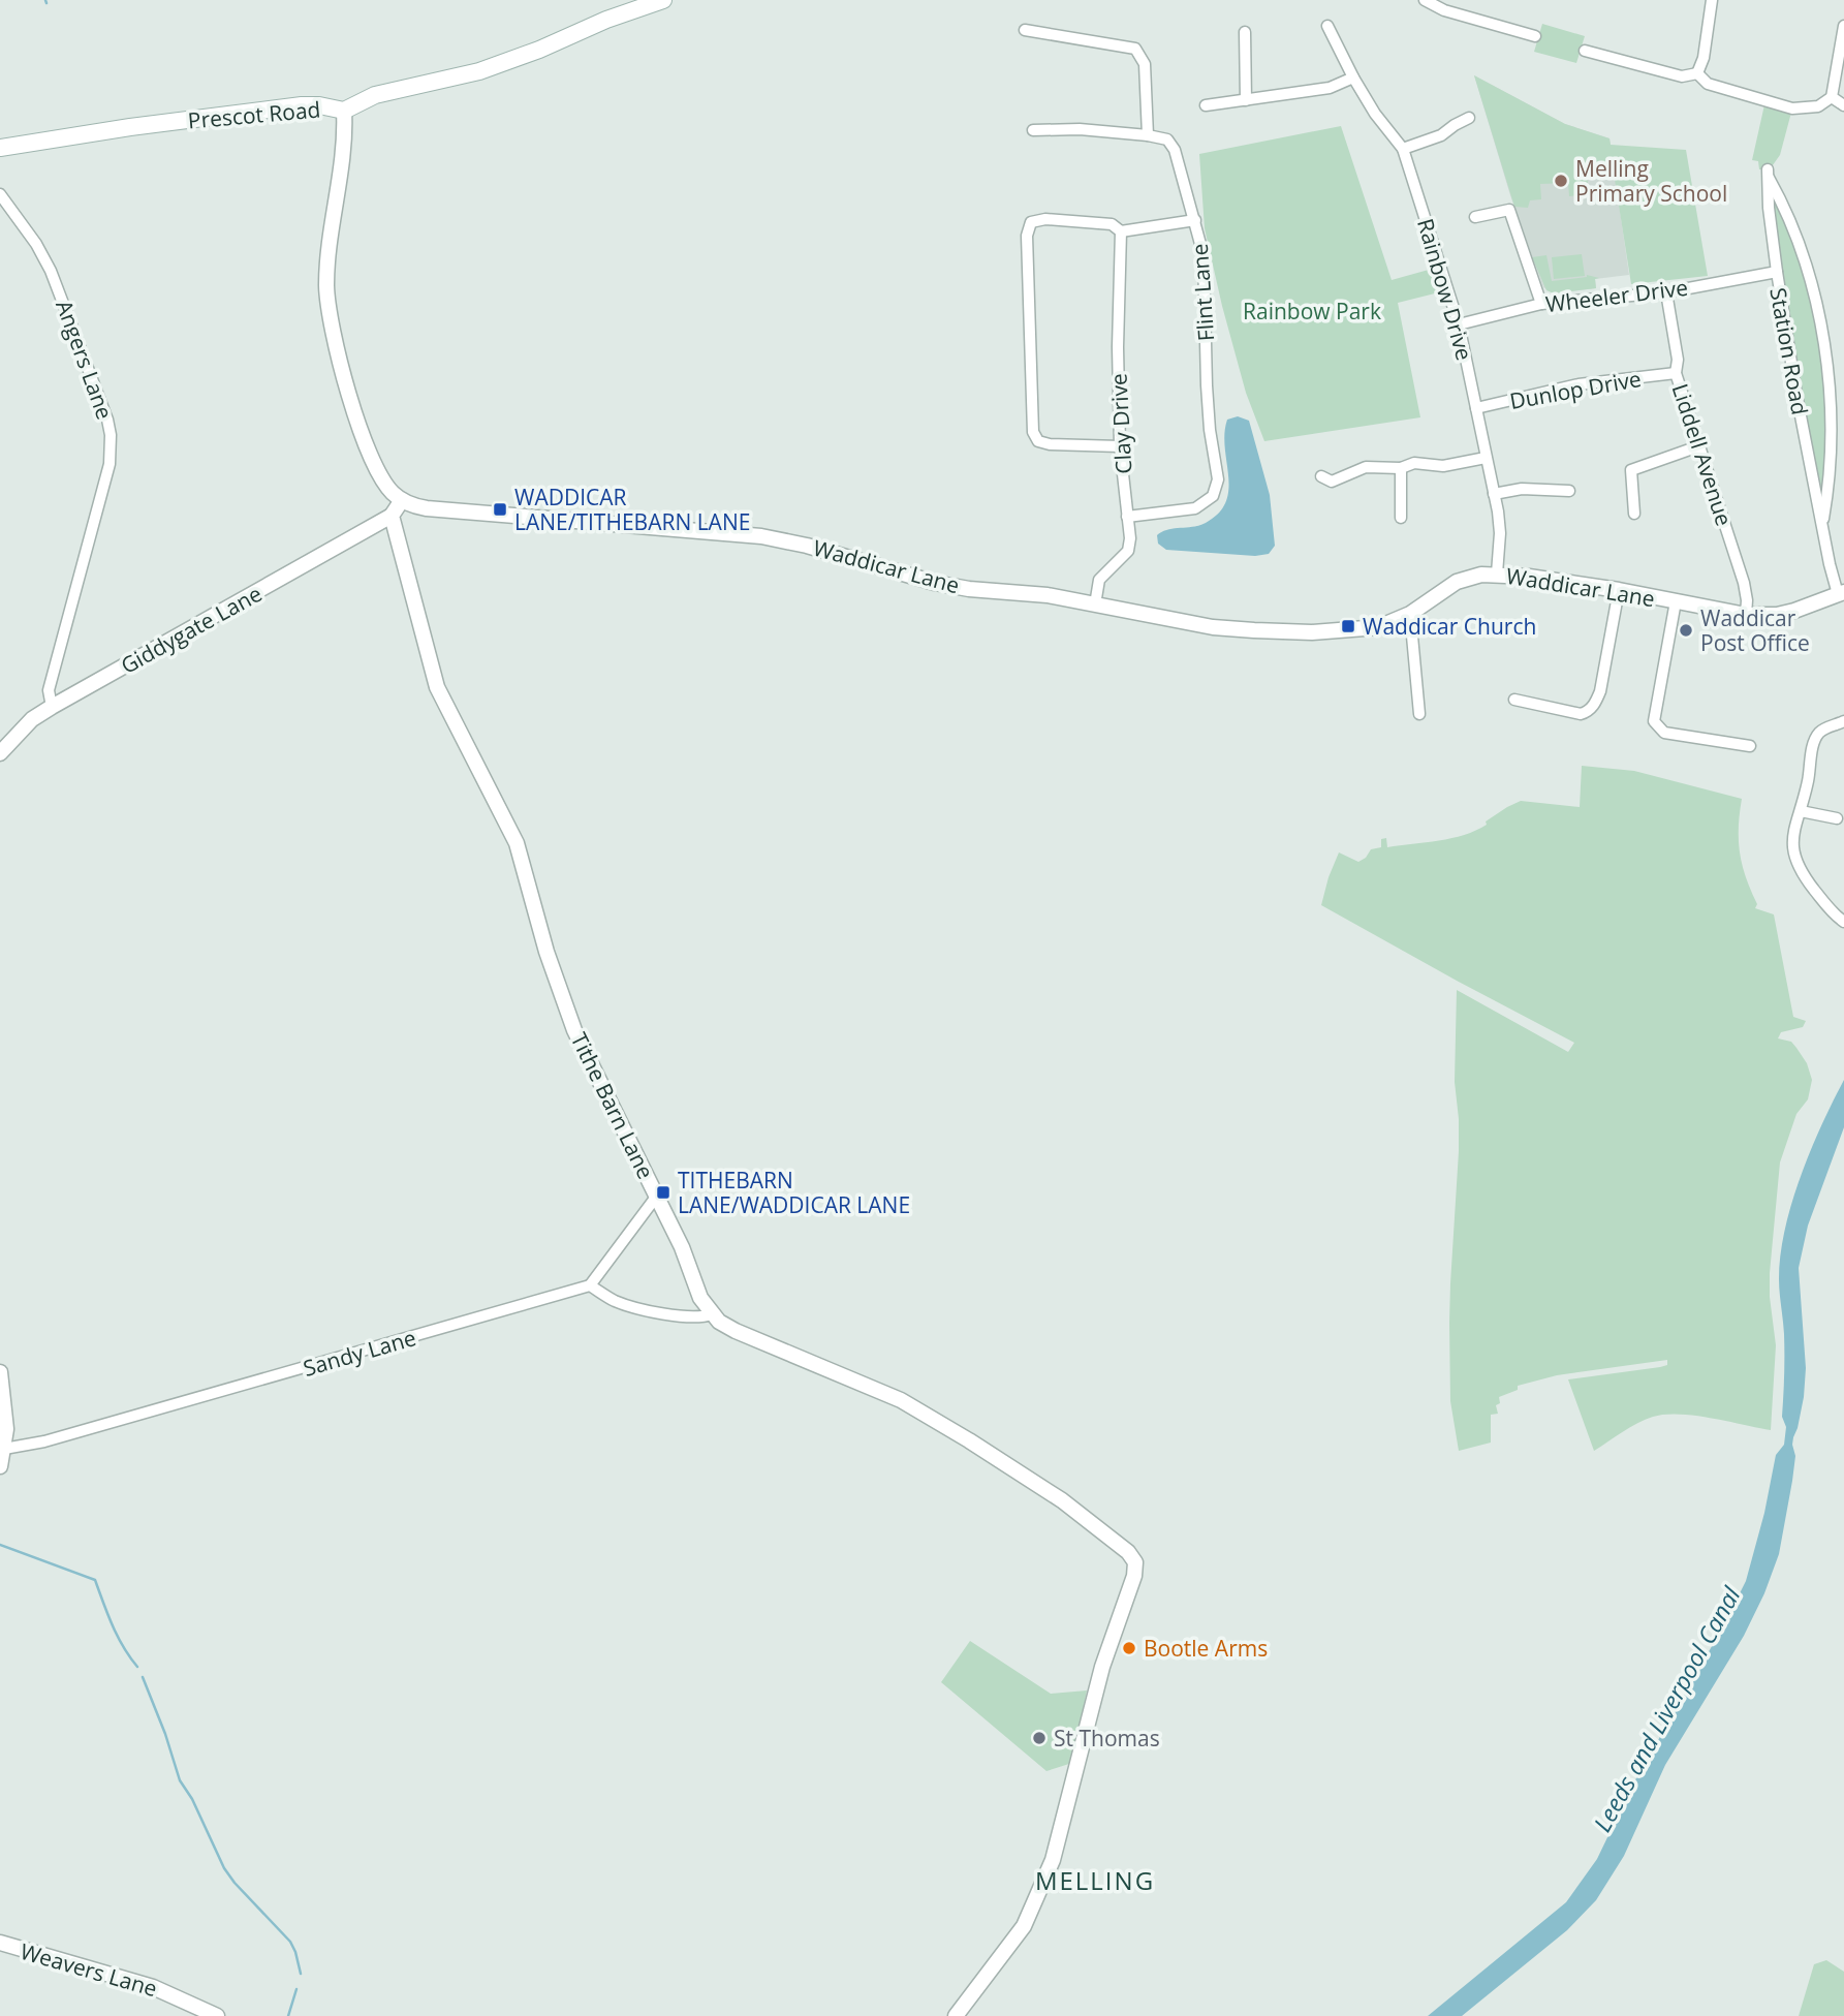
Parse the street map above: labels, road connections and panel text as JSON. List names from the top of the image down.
{
  "streets": {
    "main road": ["Prescot Road"],
    "street": [
      "Rainbow Drive",
      "Flint Lane",
      "Wheeler Drive",
      "Station Road",
      "Angers Lane",
      "Dunlop Drive",
      "Clay Drive",
      "Liddell Avenue",
      "Waddicar Lane",
      "Giddygate Lane",
      "Tithe Barn Lane",
      "Sandy Lane",
      "Weavers Lane"
    ]
  },
  "crossings": [
    ["Rainbow Drive", "Wheeler Drive"],
    ["Rainbow Drive", "Dunlop Drive"],
    ["Rainbow Drive", "Waddicar Lane"],
    ["Flint Lane", "Clay Drive"],
    ["Wheeler Drive", "Station Road"],
    ["Wheeler Drive", "Liddell Avenue"],
    ["Station Road", "Waddicar Lane"],
    ["Angers Lane", "Giddygate Lane"],
    ["Dunlop Drive", "Liddell Avenue"],
    ["Clay Drive", "Waddicar Lane"],
    ["Liddell Avenue", "Waddicar Lane"],
    ["Giddygate Lane", "Tithe Barn Lane"]
  ],
  "districts": ["MELLING"],
  "water": ["Leeds and Liverpool Canal"],
  "parks": ["Rainbow Park"],
  "places": {
    "other": [
      "Melling Primary School",
      "Waddicar Post Office",
      "Bootle Arms",
      "St Thomas"
    ],
    "transit": ["WADDICAR LANE/TITHEBARN LANE", "Waddicar Church", "TITHEBARN LANE/WADDICAR LANE"]
  }
}
